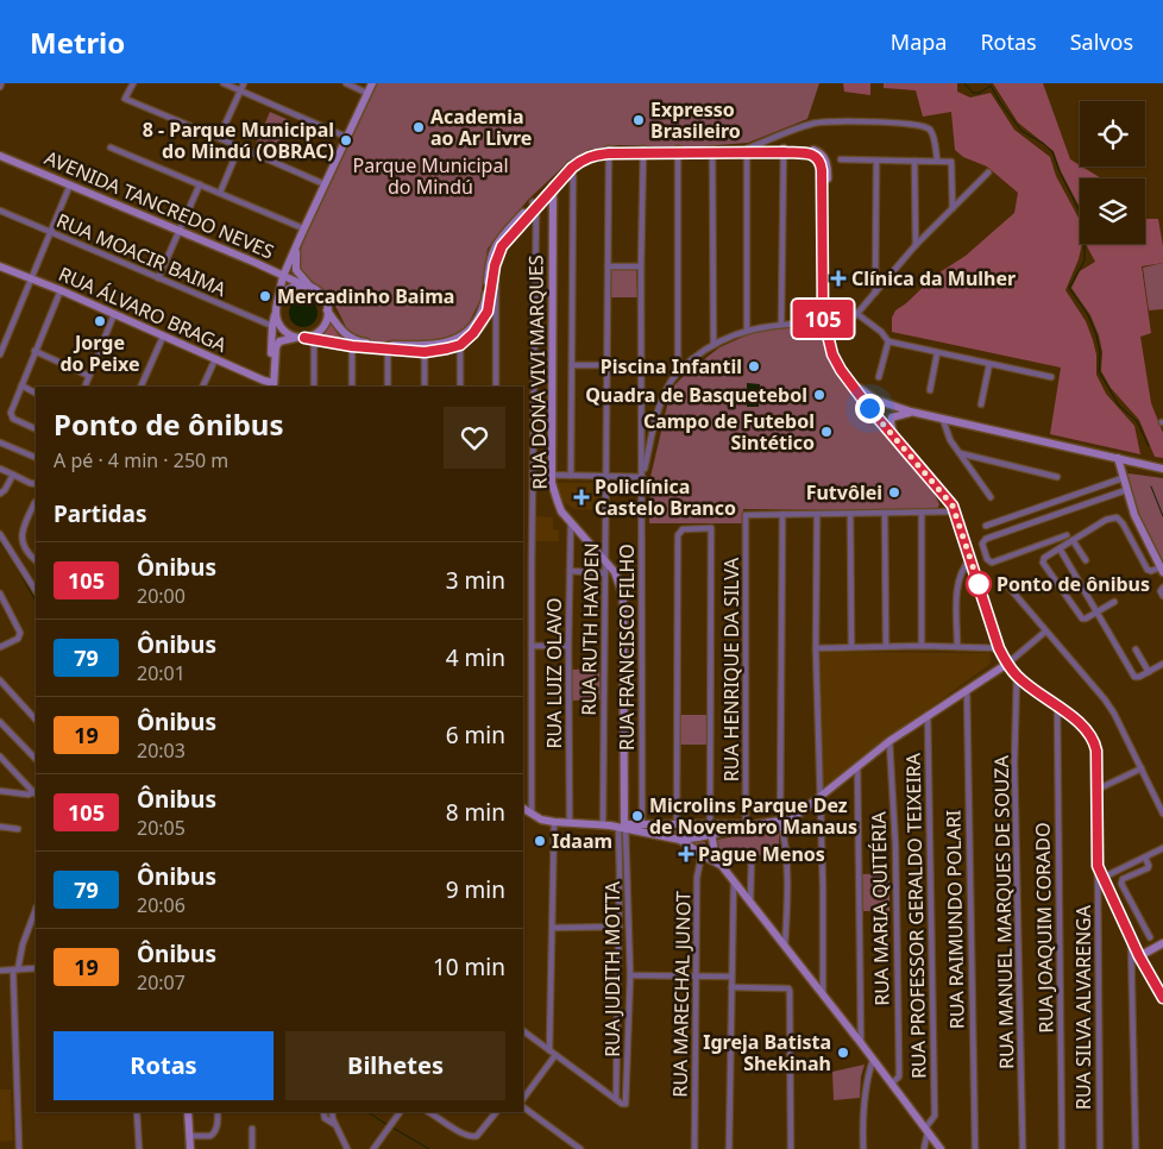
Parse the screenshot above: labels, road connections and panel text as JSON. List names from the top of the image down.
{
  "streets": {
    "main road": ["AVENIDA TANCREDO NEVES", "RUA ÁLVARO BRAGA", "RUA DONA VIVI MARQUES"],
    "street": [
      "RUA MOACIR BAIMA",
      "RUA RUTH HAYDEN",
      "RUA FRANCISCO FILHO",
      "RUA HENRIQUE DA SILVA",
      "RUA LUIZ OLAVO",
      "RUA MARIA QUITÉRIA",
      "RUA MANUEL MARQUES DE SOUZA",
      "RUA PROFESSOR GERALDO TEIXEIRA",
      "RUA RAIMUNDO POLARI",
      "RUA JOAQUIM CORADO",
      "RUA JUDITH MOTTA",
      "RUA MARECHAL JUNOT",
      "RUA SILVA ALVARENGA"
    ]
  },
  "crossings": [
    ["RUA DONA VIVI MARQUES", "RUA RUTH HAYDEN"],
    ["RUA DONA VIVI MARQUES", "RUA LUIZ OLAVO"],
    ["RUA DONA VIVI MARQUES", "RUA JUDITH MOTTA"]
  ],
  "parks": ["Parque Municipal do Mindú"],
  "places": {
    "other": [
      "Expresso Brasileiro",
      "Academia ao Ar Livre",
      "8 - Parque Municipal do Mindú (OBRAC)",
      "Mercadinho Baima",
      "Jorge do Peixe",
      "Piscina Infantil",
      "Quadra de Basquetebol",
      "Campo de Futebol Sintético",
      "Futvôlei",
      "Ponto de ônibus",
      "Microlins Parque Dez de Novembro Manaus",
      "Idaam",
      "Igreja Batista Shekinah"
    ],
    "health": ["Clínica da Mulher", "Policlínica Castelo Branco", "Pague Menos"]
  },
  "lines": ["bus line 105"],
  "page": {
    "header": "Metrio",
    "nav": ["Mapa", "Rotas", "Salvos"],
    "on_map": "105",
    "heading": [
      ["Ponto de ônibus", "A pé · 4 min · 250 m"],
      "Partidas"
    ],
    "list": [
      {
        "mark": "105",
        "name": "Ônibus",
        "note": "20:00",
        "value": "3 min"
      },
      {
        "mark": "79",
        "name": "Ônibus",
        "note": "20:01",
        "value": "4 min"
      },
      {
        "mark": "19",
        "name": "Ônibus",
        "note": "20:03",
        "value": "6 min"
      },
      {
        "mark": "105",
        "name": "Ônibus",
        "note": "20:05",
        "value": "8 min"
      },
      {
        "mark": "79",
        "name": "Ônibus",
        "note": "20:06",
        "value": "9 min"
      },
      {
        "mark": "19",
        "name": "Ônibus",
        "note": "20:07",
        "value": "10 min"
      }
    ],
    "buttons": ["Rotas", "Bilhetes"]
  }
}
